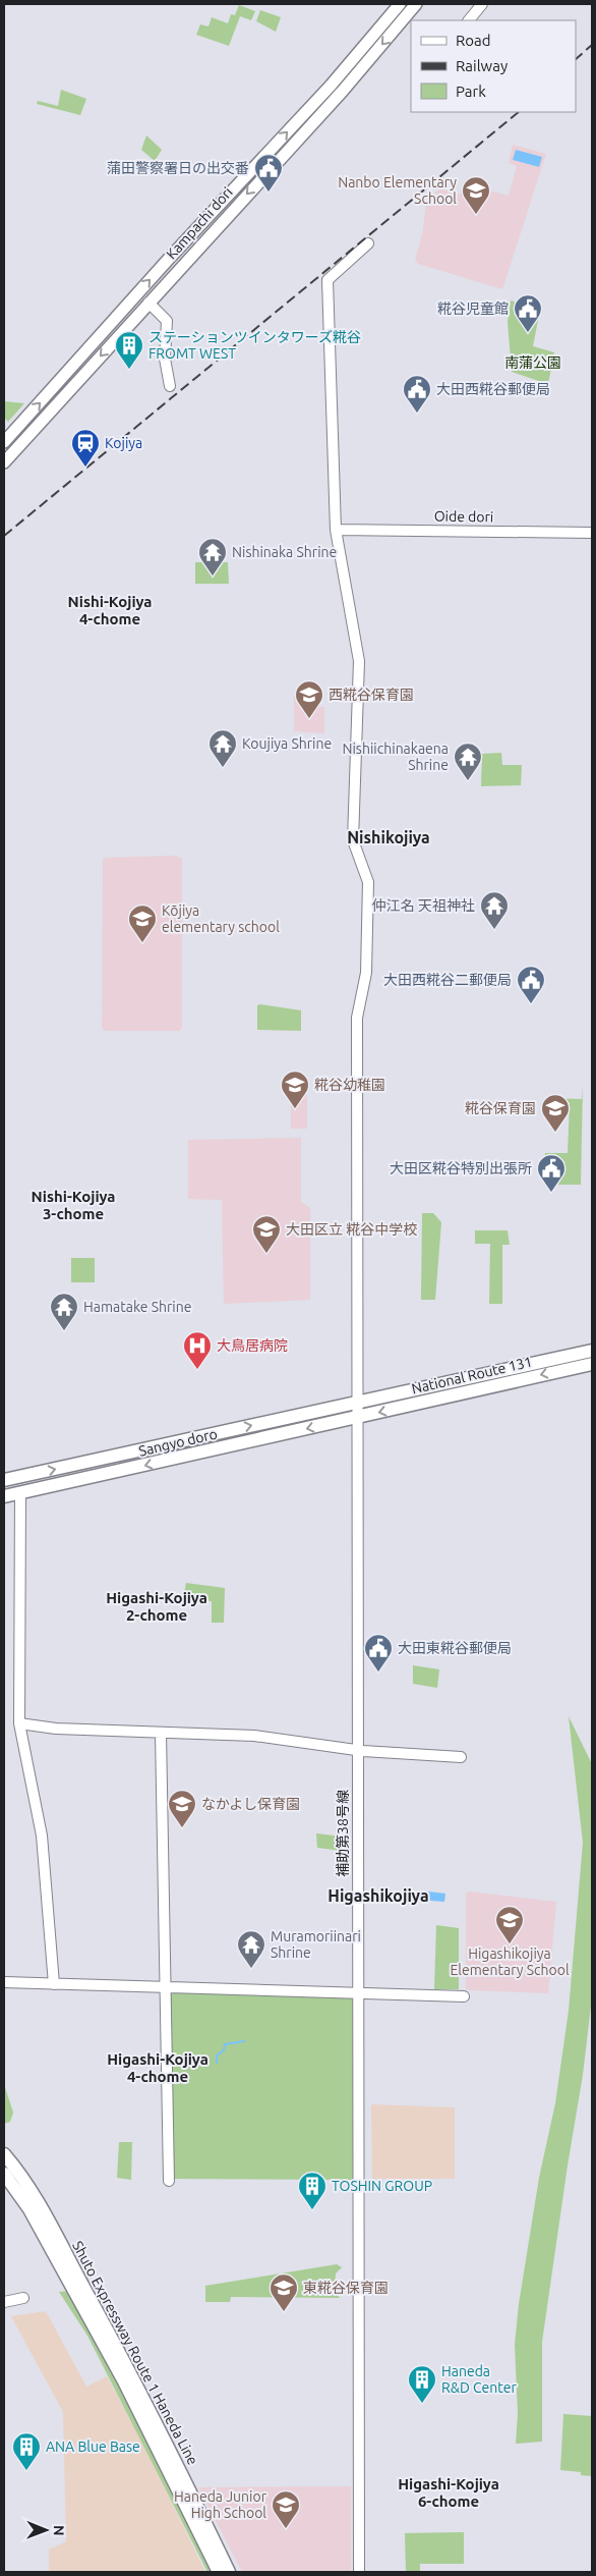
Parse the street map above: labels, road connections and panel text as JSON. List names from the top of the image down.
{
  "streets": {
    "highway": ["National Route 131", "Sangyo doro", "Shuto Expressway Route 1 Haneda Line"],
    "main road": ["Kampachi dori"],
    "street": ["Oide dori", "補助第38号線"]
  },
  "crossings": [
    ["Oide dori", "補助第38号線"],
    ["National Route 131", "Sangyo doro"],
    ["National Route 131", "補助第38号線"],
    ["Sangyo doro", "補助第38号線"]
  ],
  "districts": [
    "Nishi-Kojiya 4-chome",
    "Nishikojiya",
    "Nishi-Kojiya 3-chome",
    "Higashi-Kojiya 2-chome",
    "Higashikojiya",
    "Higashi-Kojiya 4-chome",
    "Higashi-Kojiya 6-chome"
  ],
  "parks": ["南蒲公園"],
  "places": {
    "public building": [
      "蒲田警察署日の出交番",
      "糀谷児童館",
      "大田西糀谷郵便局",
      "大田西糀谷二郵便局",
      "大田区糀谷特別出張所",
      "大田東糀谷郵便局"
    ],
    "school or university": [
      "Nanbo Elementary School",
      "西糀谷保育園",
      "Kōjiya elementary school",
      "糀谷幼稚園",
      "糀谷保育園",
      "大田区立 糀谷中学校",
      "なかよし保育園",
      "Higashikojiya Elementary School",
      "東糀谷保育園",
      "Haneda Junior High School"
    ],
    "building": [
      "ステーションツインタワーズ糀谷 FROMT WEST",
      "TOSHIN GROUP",
      "Haneda R&D Center",
      "ANA Blue Base"
    ],
    "station": ["Kojiya"],
    "temple": [
      "Nishinaka Shrine",
      "Koujiya Shrine",
      "Nishiichinakaena Shrine",
      "仲江名 天祖神社",
      "Hamatake Shrine",
      "Muramoriinari Shrine"
    ],
    "hospital": ["大鳥居病院"]
  },
  "legend": ["Road", "Railway", "Park"],
  "north": "right"
}
